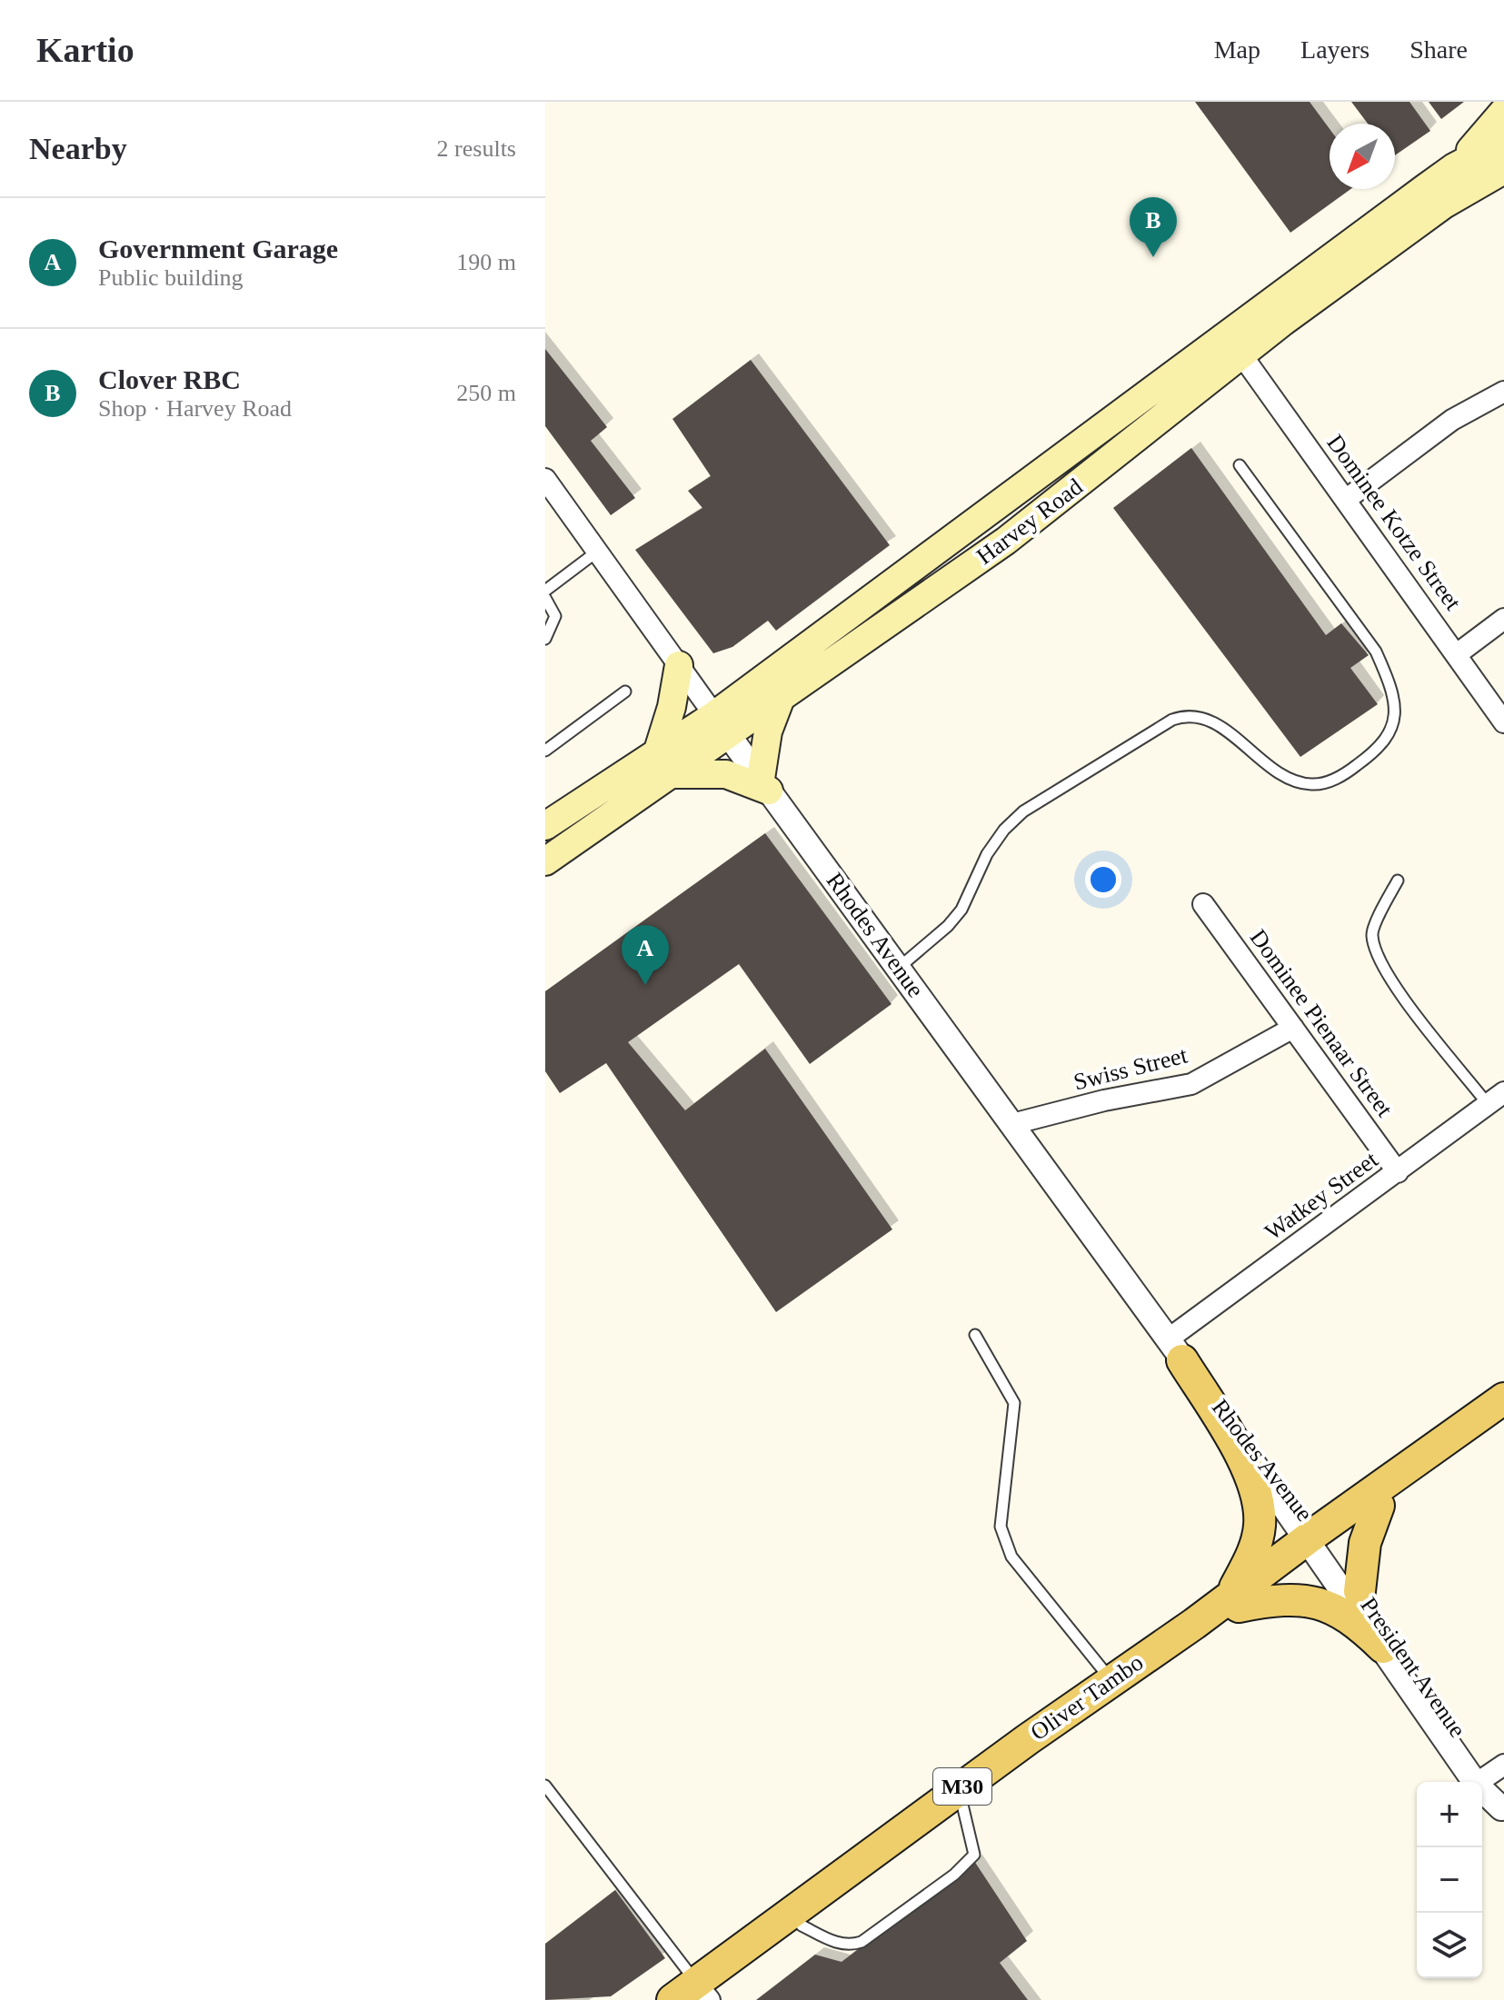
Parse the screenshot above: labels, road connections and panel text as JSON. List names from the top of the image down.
{
  "streets": {
    "main road": ["Harvey Road", "Oliver Tambo", "M30"],
    "street": [
      "Dominee Kotze Street",
      "Rhodes Avenue",
      "Dominee Pienaar Street",
      "Swiss Street",
      "Watkey Street",
      "President Avenue"
    ]
  },
  "crossings": [
    ["Harvey Road", "Dominee Kotze Street"],
    ["Harvey Road", "Rhodes Avenue"],
    ["Rhodes Avenue", "Swiss Street"],
    ["Rhodes Avenue", "Watkey Street"],
    ["Rhodes Avenue", "President Avenue"],
    ["Rhodes Avenue", "Oliver Tambo"],
    ["Dominee Pienaar Street", "Swiss Street"],
    ["Dominee Pienaar Street", "Watkey Street"],
    ["President Avenue", "Oliver Tambo"]
  ],
  "north": "bottom left",
  "page": {
    "header": "Kartio",
    "nav": ["Map", "Layers", "Share"],
    "heading": ["Nearby", "2 results"],
    "list": [
      {
        "mark": "A",
        "name": "Government Garage",
        "note": "Public building",
        "value": "190 m"
      },
      {
        "mark": "B",
        "name": "Clover RBC",
        "note": "Shop · Harvey Road",
        "value": "250 m"
      }
    ],
    "pins": ["B", "A"],
    "map_buttons": ["+", "−"]
  }
}
